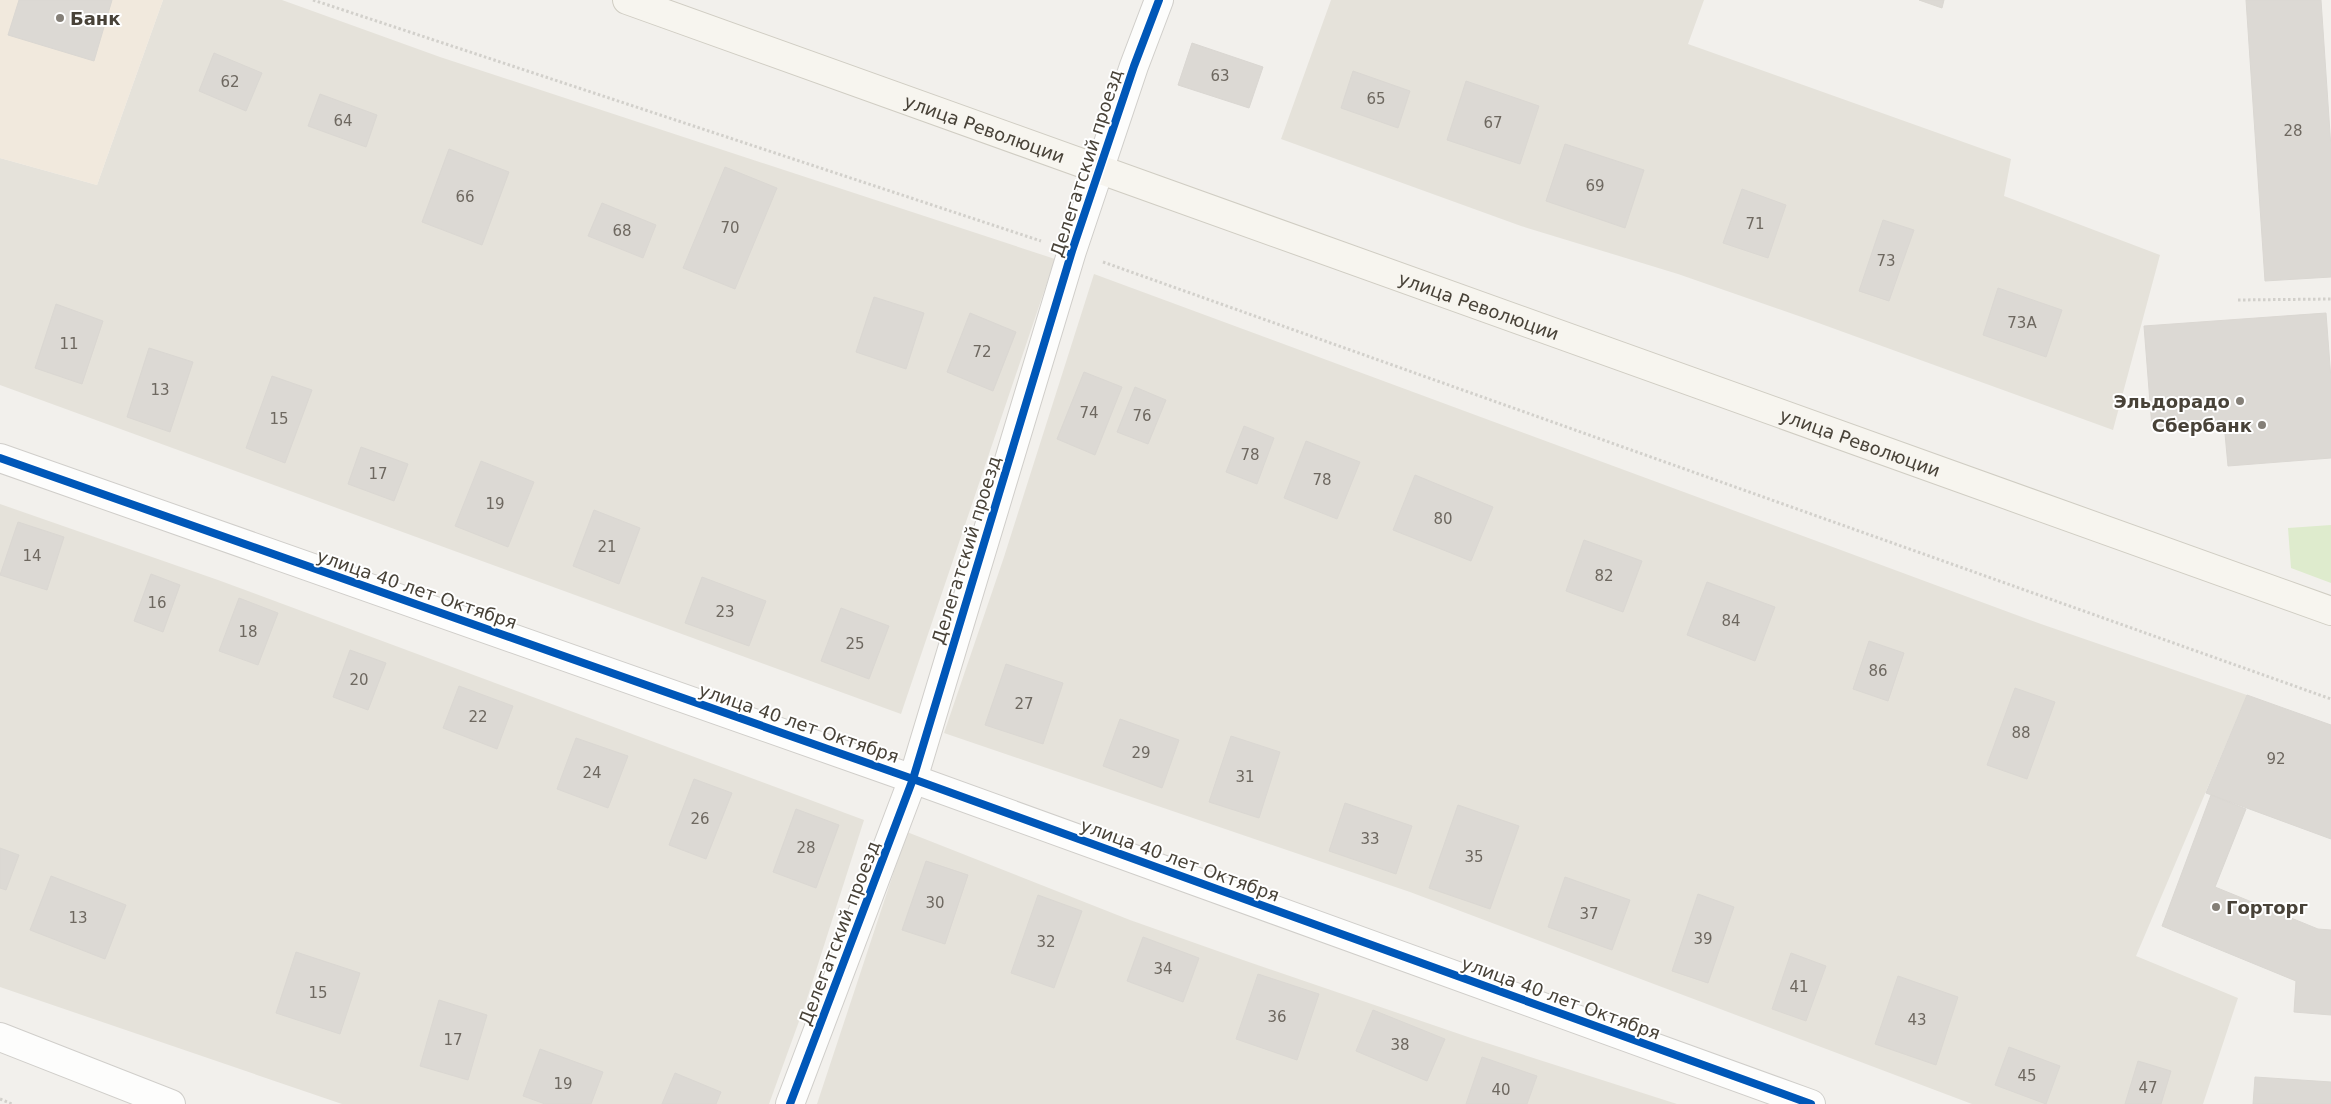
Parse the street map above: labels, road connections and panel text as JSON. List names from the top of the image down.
{
  "streets": {
    "main road": ["улица Революции"],
    "street": ["Делегатский проезд", "улица 40 лет Октября"]
  },
  "crossings": [
    ["улица Революции", "Делегатский проезд"],
    ["Делегатский проезд", "улица 40 лет Октября"]
  ],
  "places": [
    "Банк",
    "Эльдорадо",
    "Сбербанк",
    "Горторг"
  ],
  "house_numbers": [
    "63",
    "62",
    "65",
    "64",
    "67",
    "28",
    "69",
    "66",
    "71",
    "70",
    "68",
    "73",
    "73А",
    "11",
    "72",
    "13",
    "74",
    "76",
    "15",
    "78",
    "17",
    "78",
    "19",
    "80",
    "21",
    "14",
    "82",
    "16",
    "23",
    "84",
    "18",
    "25",
    "86",
    "20",
    "27",
    "22",
    "88",
    "29",
    "92",
    "24",
    "31",
    "26",
    "33",
    "28",
    "35",
    "30",
    "37",
    "13",
    "39",
    "32",
    "34",
    "41",
    "15",
    "36",
    "43",
    "17",
    "38",
    "45",
    "19",
    "47",
    "40"
  ]
}
